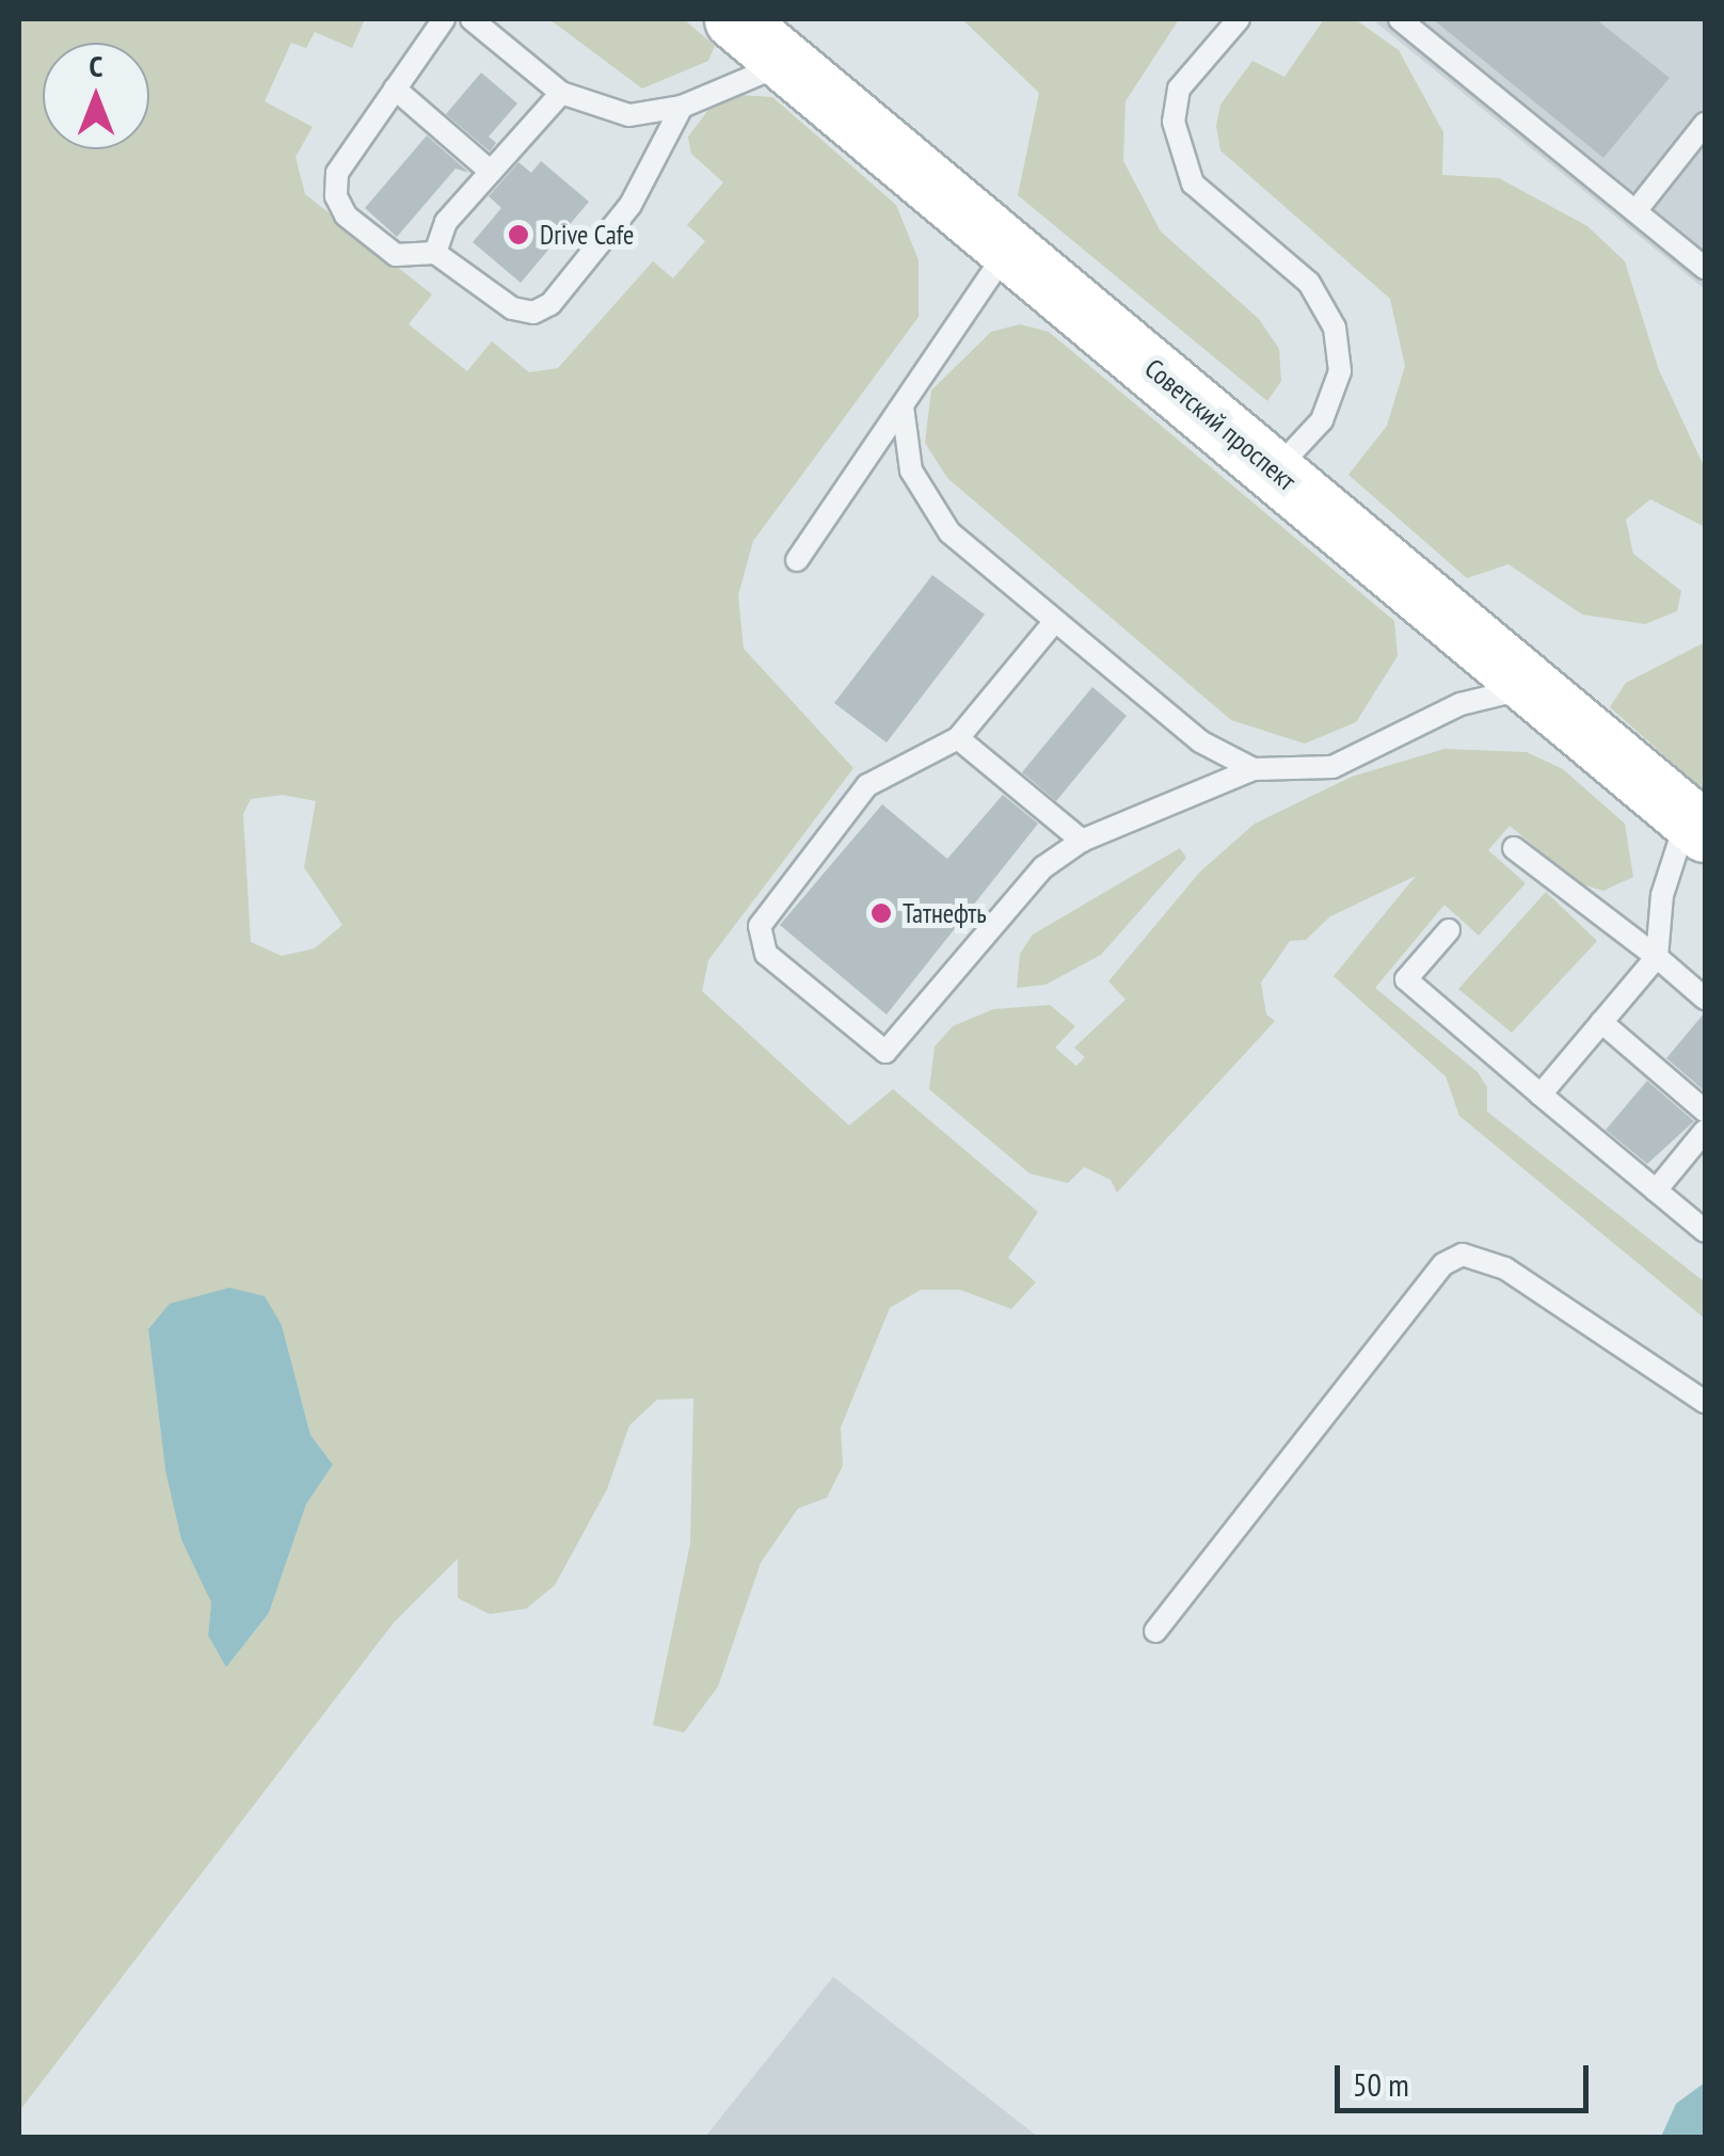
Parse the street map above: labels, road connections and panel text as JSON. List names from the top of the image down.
{
  "streets": {
    "main road": ["Советский проспект"]
  },
  "places": ["Drive Cafe", "Татнефть"],
  "scale_bar": "50 m",
  "north": "top"
}
